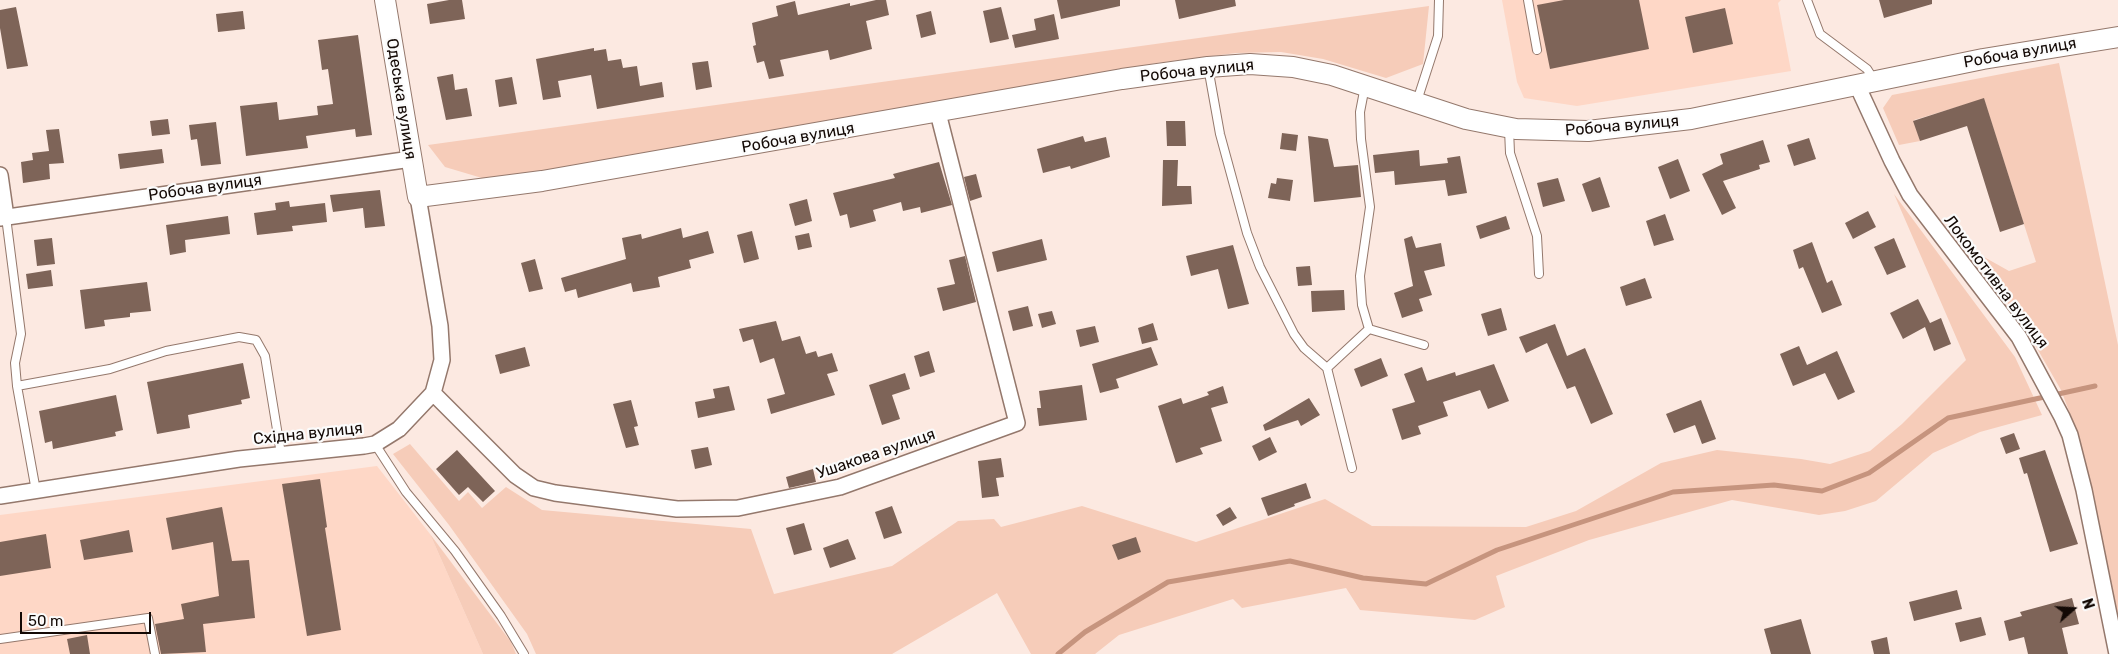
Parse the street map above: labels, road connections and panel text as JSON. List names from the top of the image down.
{
  "streets": {
    "street": [
      "Робоча вулиця",
      "Одеська вулиця",
      "Локомотивна вулиця",
      "Східна вулиця",
      "Ушакова вулиця"
    ]
  },
  "crossings": [
    ["Робоча вулиця", "Одеська вулиця"],
    ["Робоча вулиця", "Локомотивна вулиця"],
    ["Робоча вулиця", "Східна вулиця"],
    ["Робоча вулиця", "Ушакова вулиця"],
    ["Одеська вулиця", "Східна вулиця"],
    ["Східна вулиця", "Ушакова вулиця"]
  ],
  "scale_bar": "50 m",
  "north": "right"
}
